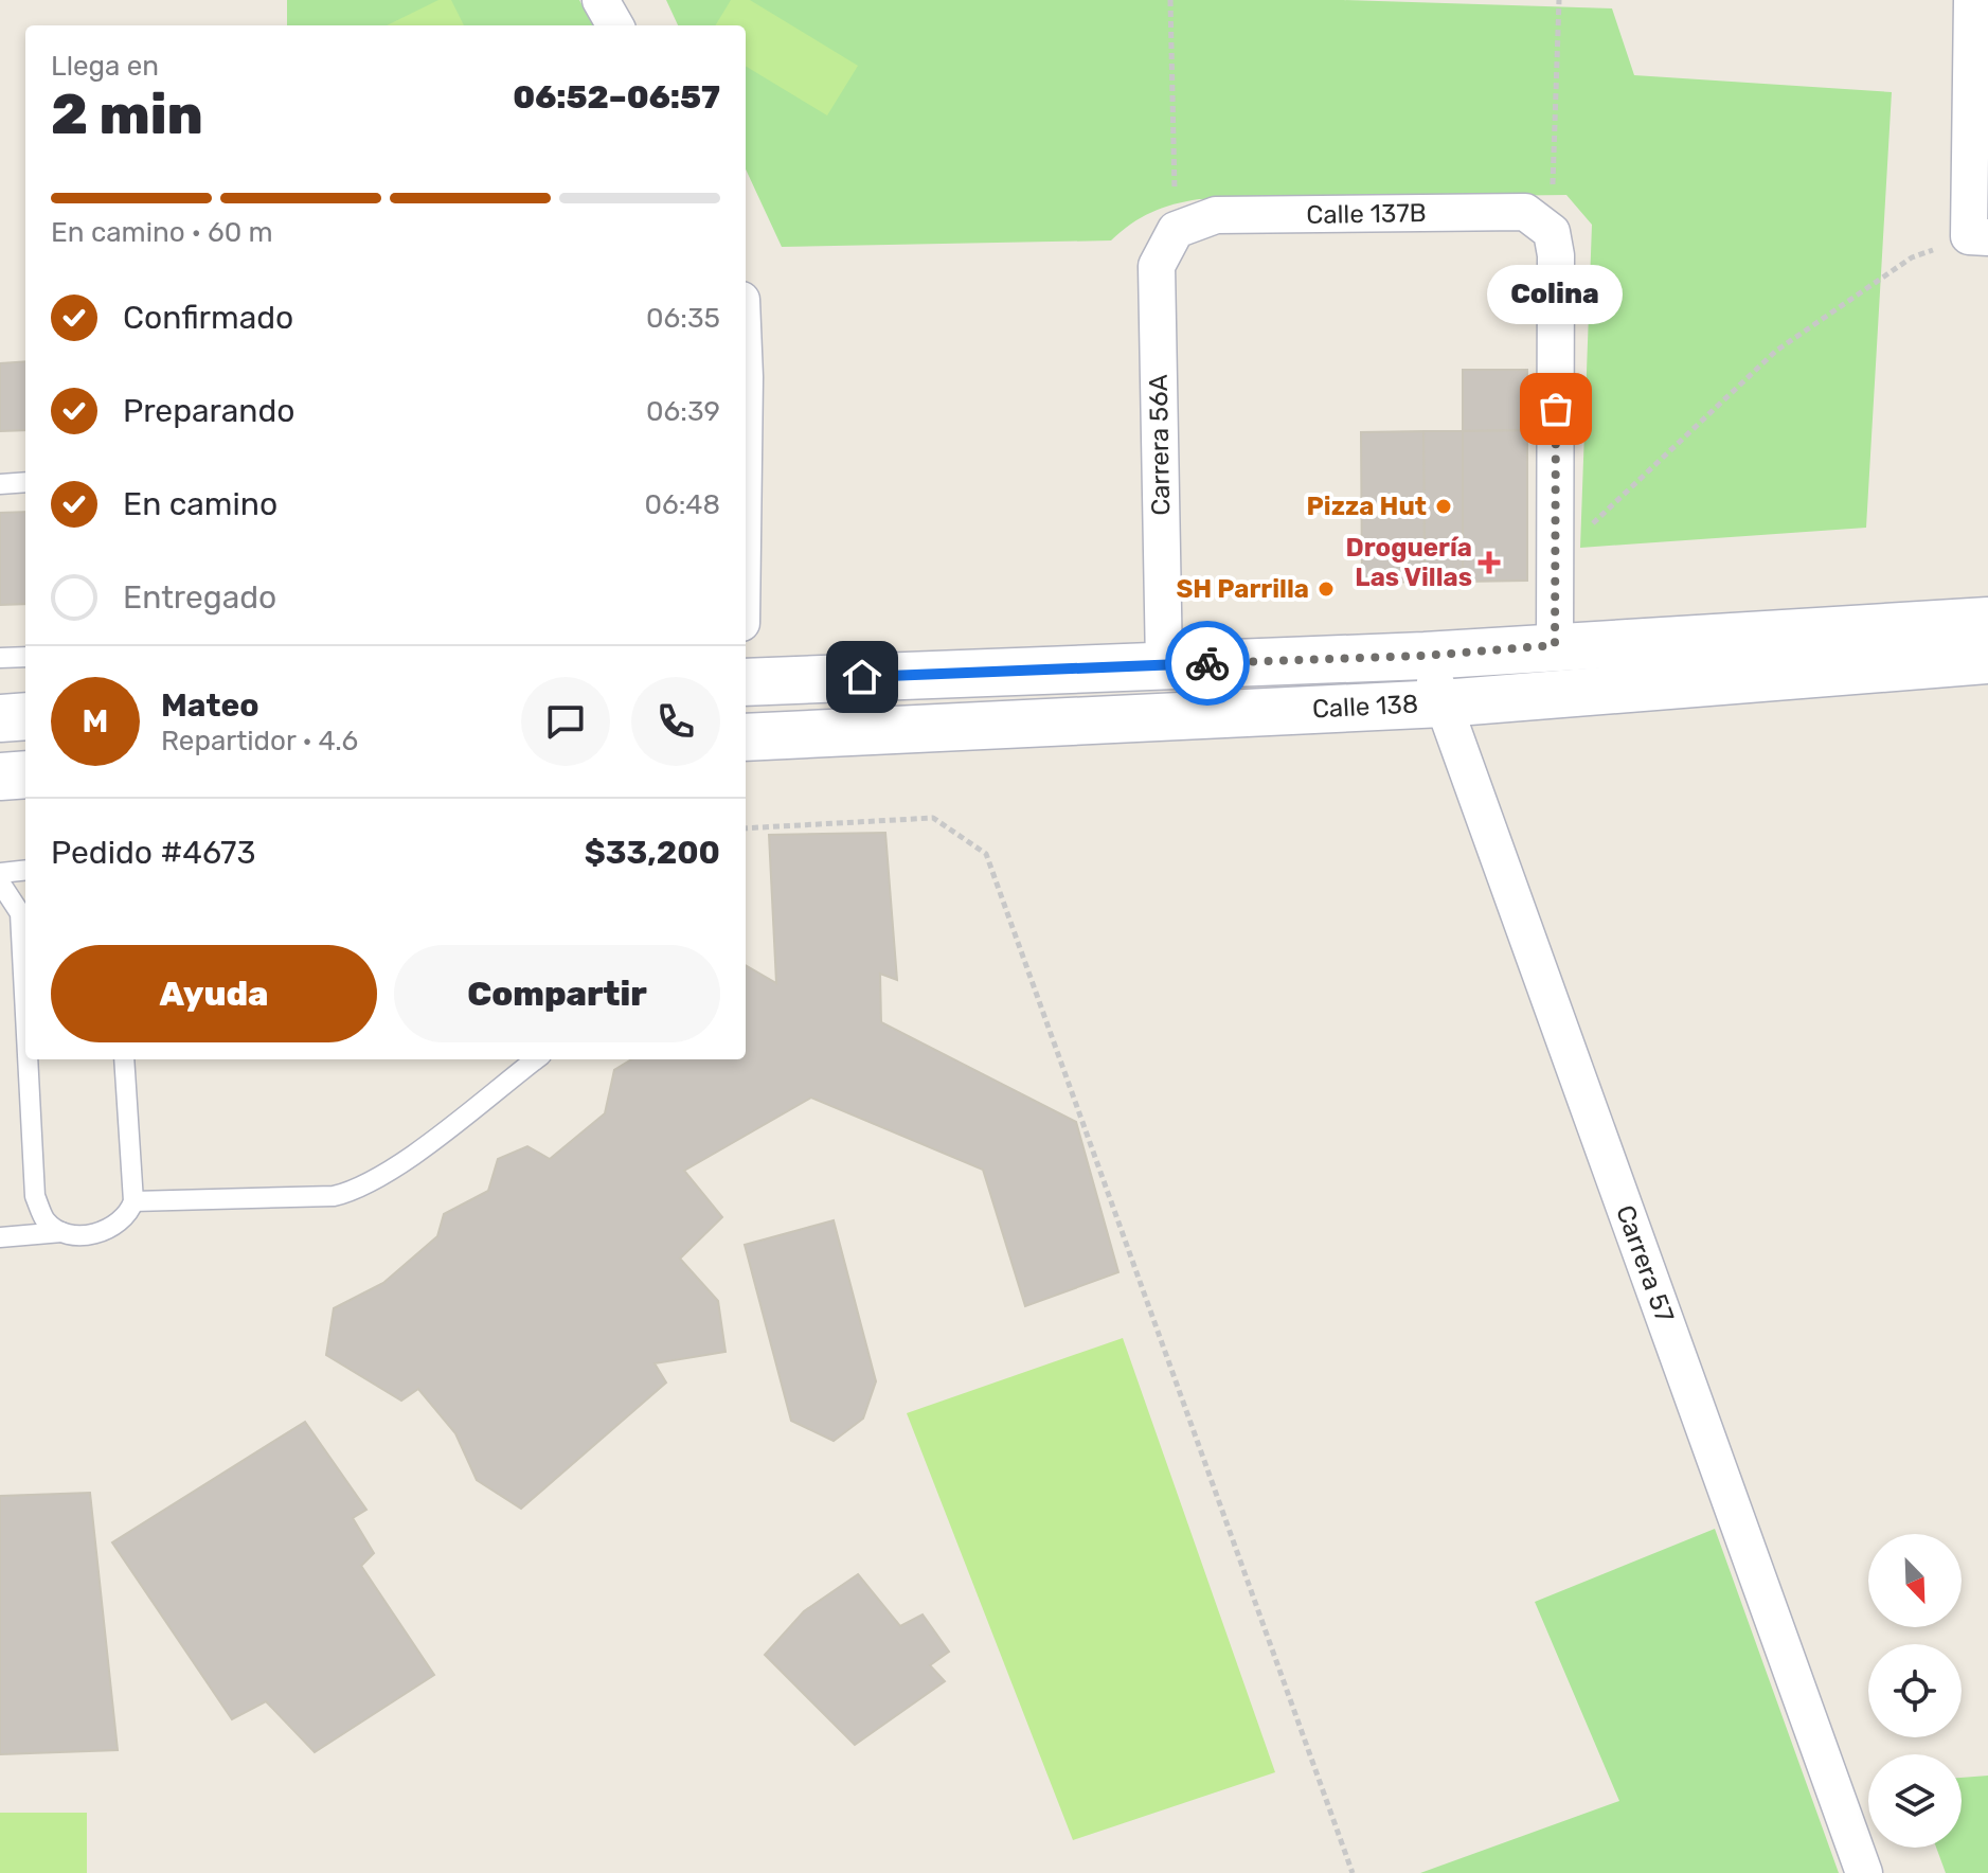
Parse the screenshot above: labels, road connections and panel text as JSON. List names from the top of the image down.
{
  "streets": {
    "main road": ["Calle 138"],
    "street": ["Calle 137B", "Carrera 56A", "Carrera 57"]
  },
  "crossings": [
    ["Calle 137B", "Carrera 56A"],
    ["Carrera 56A", "Calle 138"],
    ["Calle 138", "Carrera 57"]
  ],
  "places": {
    "other": ["Colina", "Pizza Hut", "SH Parrilla"],
    "health": ["Droguería Las Villas"]
  },
  "north": "bottom right",
  "page": {
    "heading": ["2 min", "Llega en", "06:52–06:57"],
    "panel": [
      "Mateo",
      "Repartidor · 4.6",
      "Pedido #4673",
      "$33,200"
    ],
    "bar": "En camino · 60 m",
    "bubble": "Colina",
    "list": [
      ["Confirmado", "06:35"],
      ["Preparando", "06:39"],
      ["En camino", "06:48"],
      "Entregado"
    ],
    "round": "M",
    "buttons": ["Ayuda", "Compartir"]
  }
}
